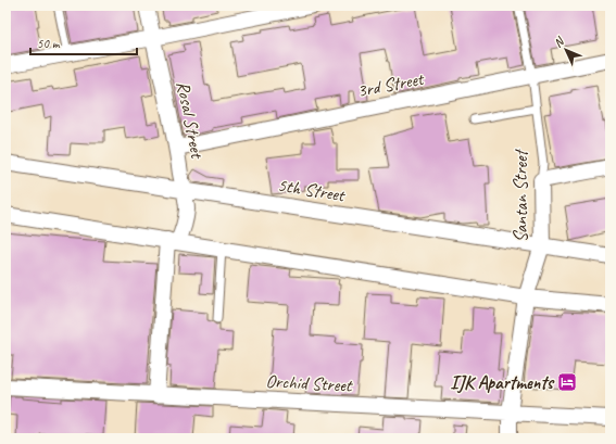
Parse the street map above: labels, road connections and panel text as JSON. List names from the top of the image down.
{
  "streets": {
    "street": [
      "3rd Street",
      "Rosal Street",
      "5th Street",
      "Santan Street",
      "Orchid Street"
    ]
  },
  "crossings": [
    ["3rd Street", "Rosal Street"],
    ["3rd Street", "Santan Street"],
    ["Rosal Street", "5th Street"],
    ["Rosal Street", "Orchid Street"],
    ["5th Street", "Santan Street"],
    ["Santan Street", "Orchid Street"]
  ],
  "places": {
    "hotel": ["IJK Apartments"]
  },
  "scale_bar": "50 m",
  "north": "top left"
}
